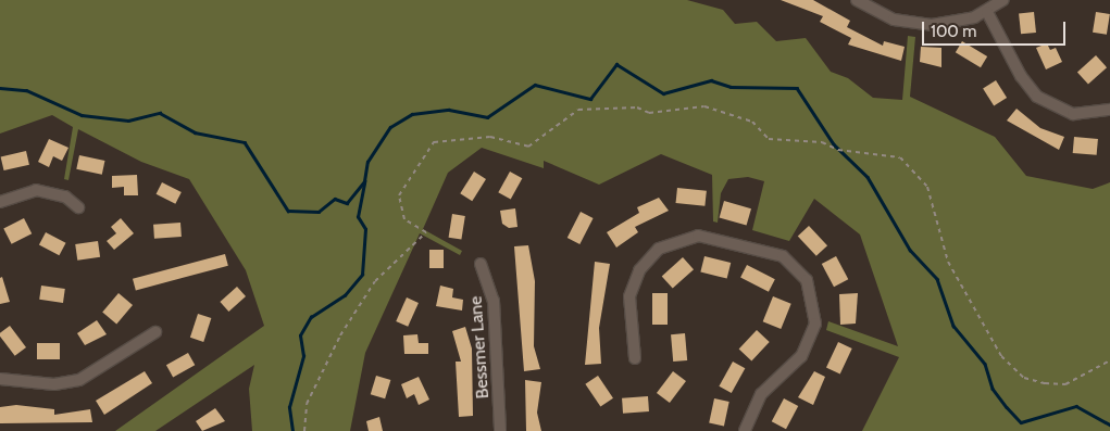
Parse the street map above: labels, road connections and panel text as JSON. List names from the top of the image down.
{
  "streets": {
    "street": ["Bessmer Lane"]
  },
  "scale_bar": "100 m"
}
